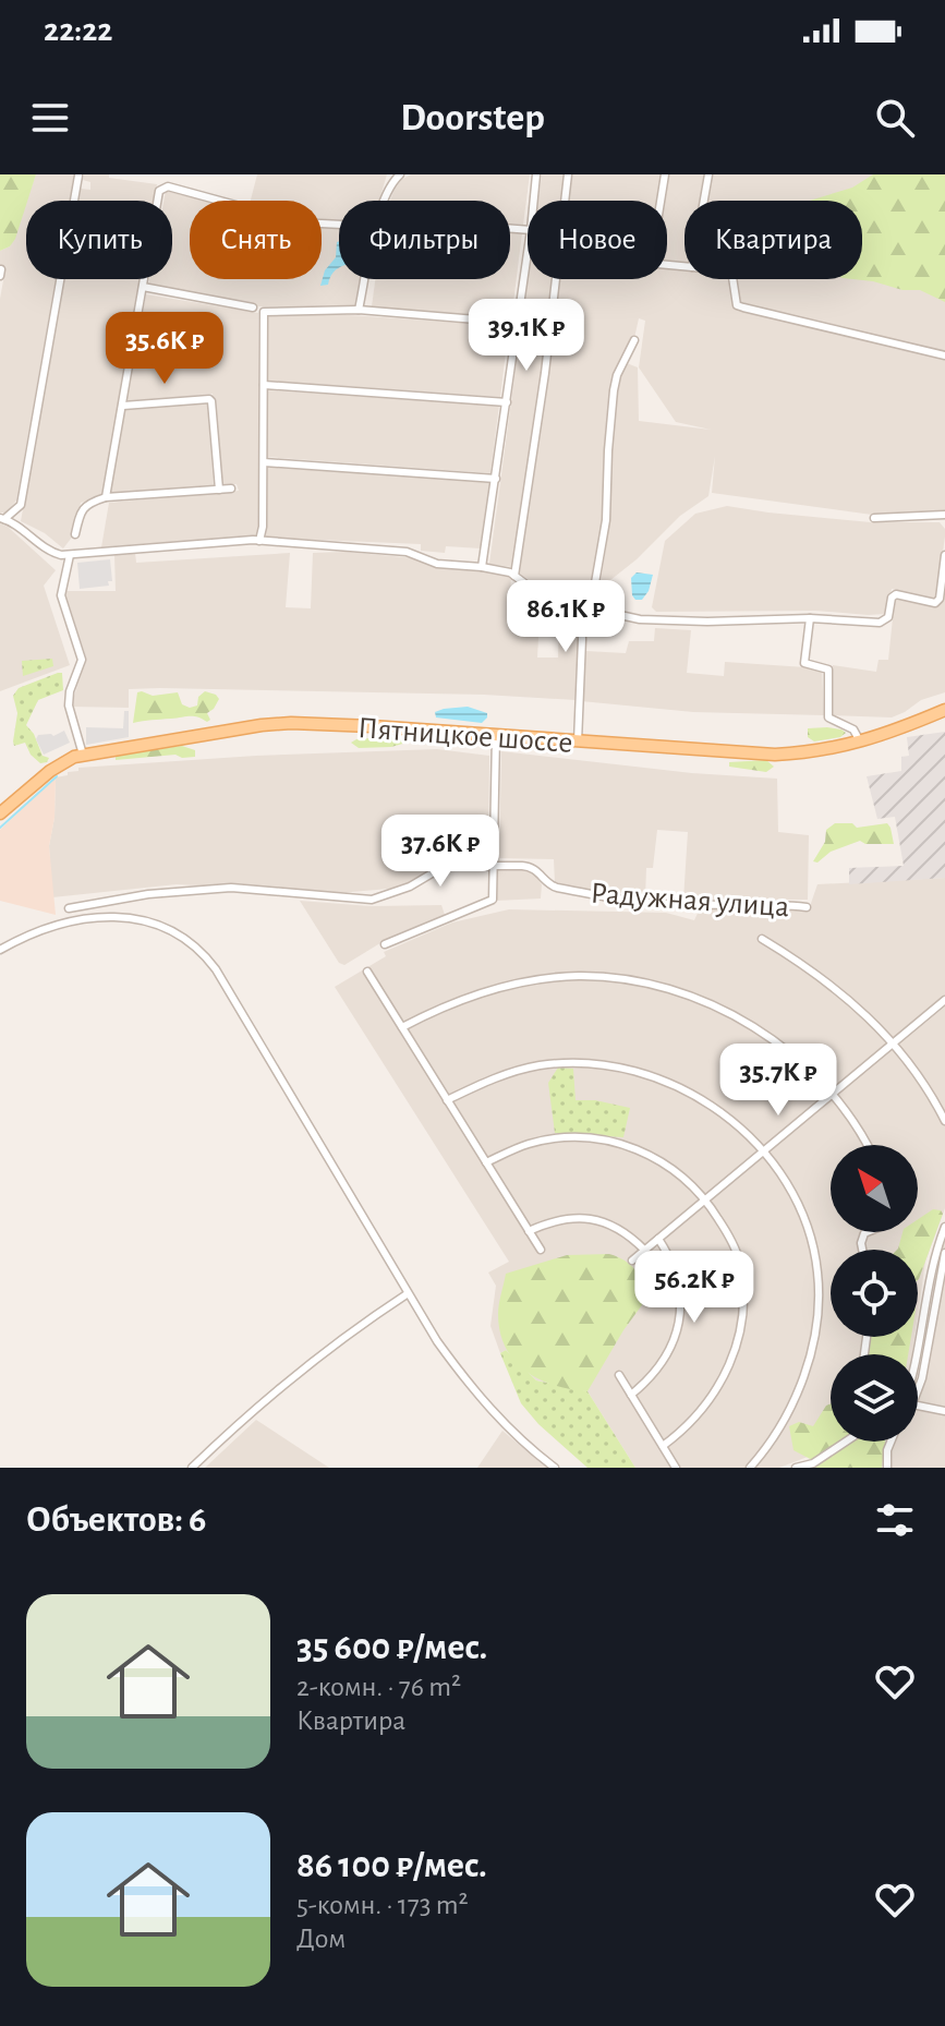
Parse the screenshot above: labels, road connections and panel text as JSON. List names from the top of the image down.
{
  "streets": {
    "main road": ["Пятницкое шоссе"],
    "street": ["Радужная улица"]
  },
  "north": "top left",
  "page": {
    "status": "22:22",
    "header": "Doorstep",
    "chip": [
      "Купить",
      "Снять",
      "Фильтры",
      "Новое",
      "Квартира"
    ],
    "price": [
      "39.1K ₽",
      "35.6K ₽",
      "86.1K ₽",
      "37.6K ₽",
      "35.7K ₽",
      "56.2K ₽"
    ],
    "heading": "Объектов: 6",
    "list": [
      {
        "name": "35 600 ₽/мес.",
        "note": "2-комн. · 76 m² · Квартира"
      },
      {
        "name": "86 100 ₽/мес.",
        "note": "5-комн. · 173 m² · Дом"
      }
    ]
  }
}
